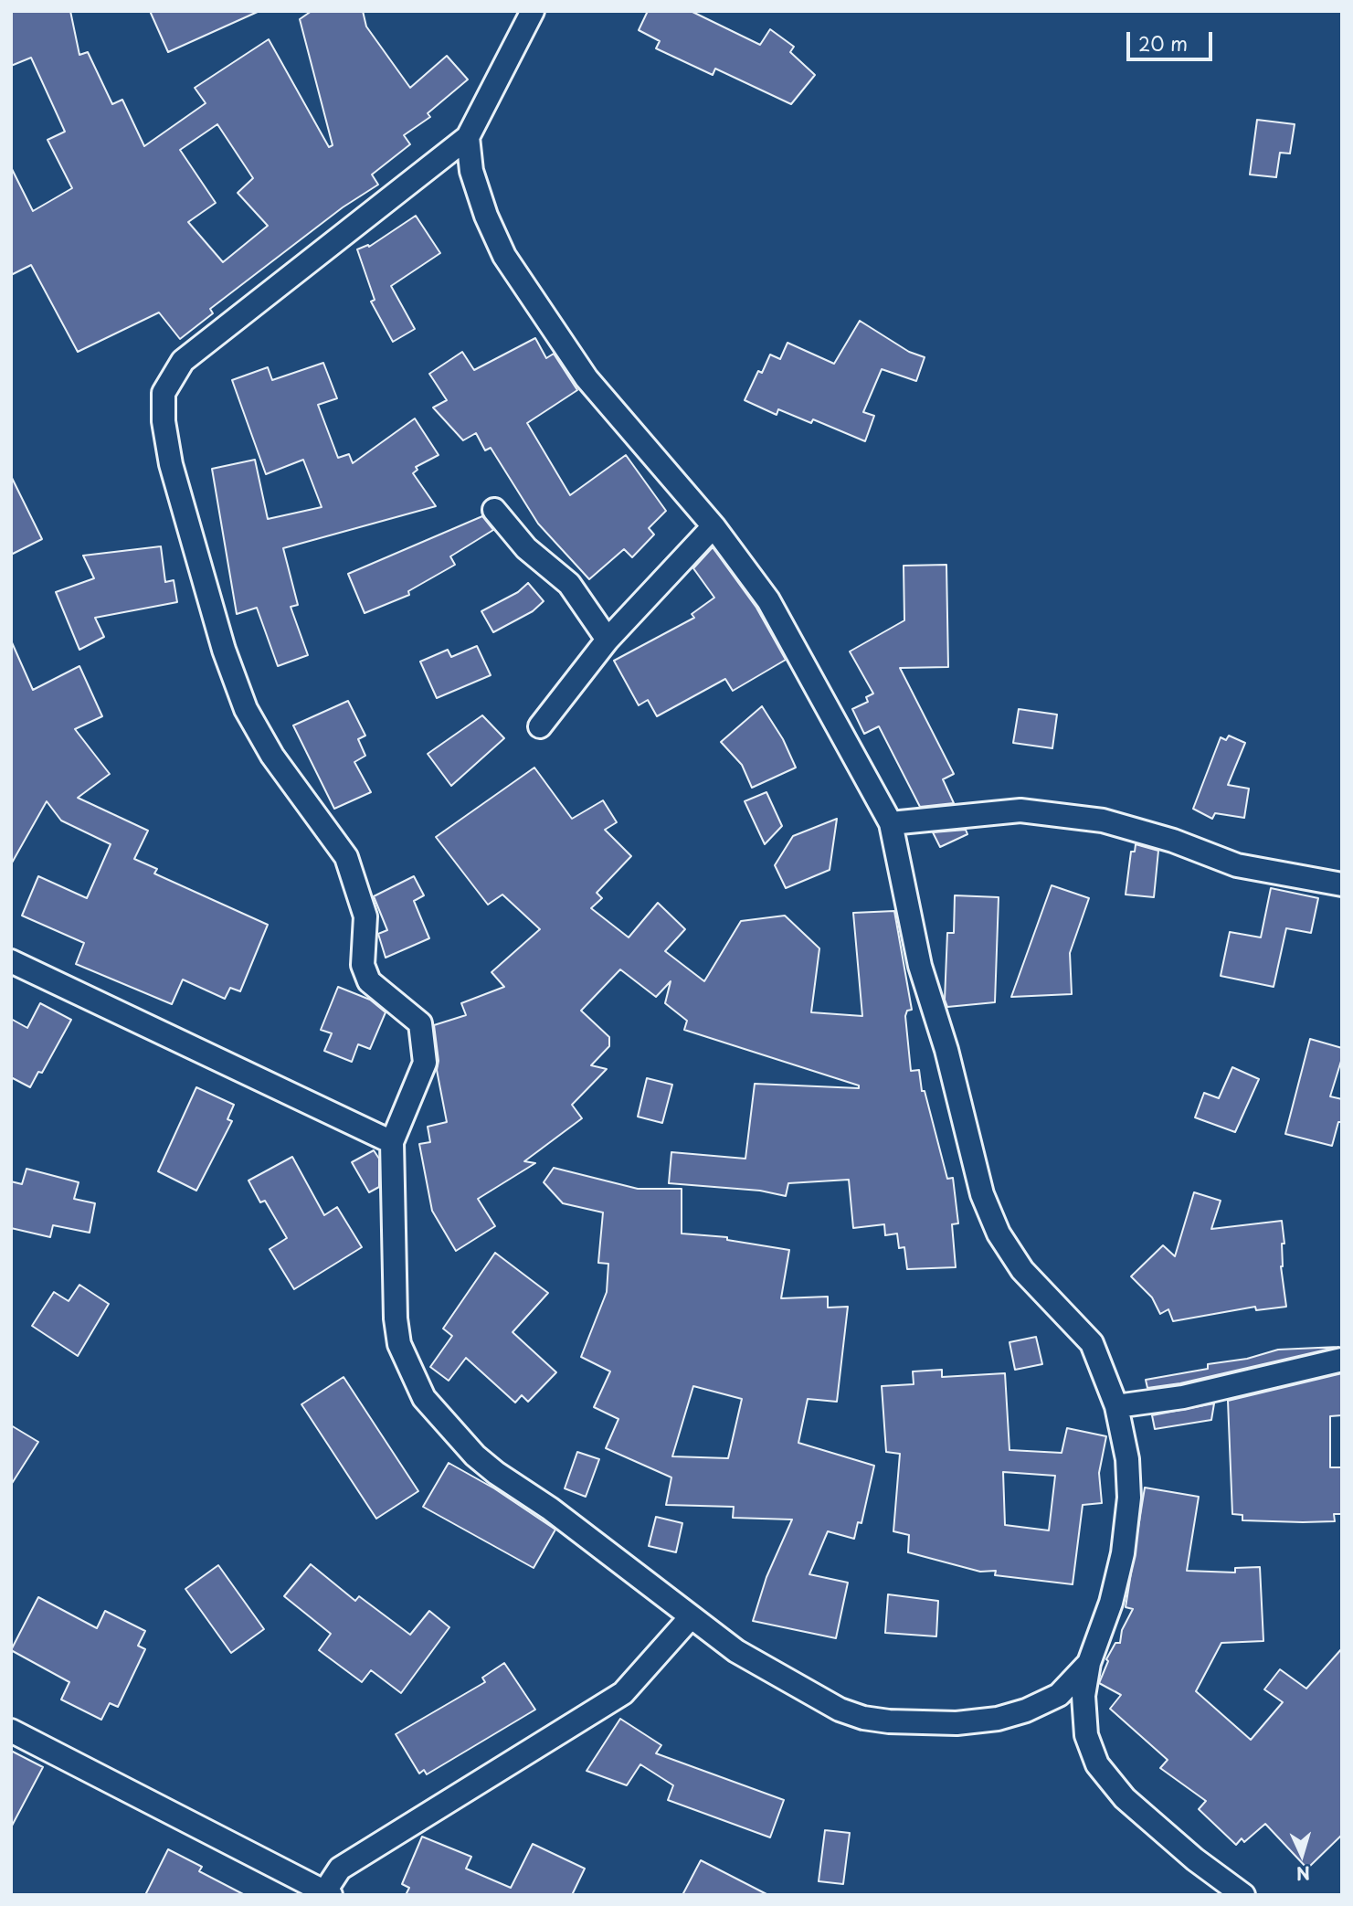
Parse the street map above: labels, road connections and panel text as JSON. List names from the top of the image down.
{
  "scale_bar": "20 m",
  "north": "bottom"
}
